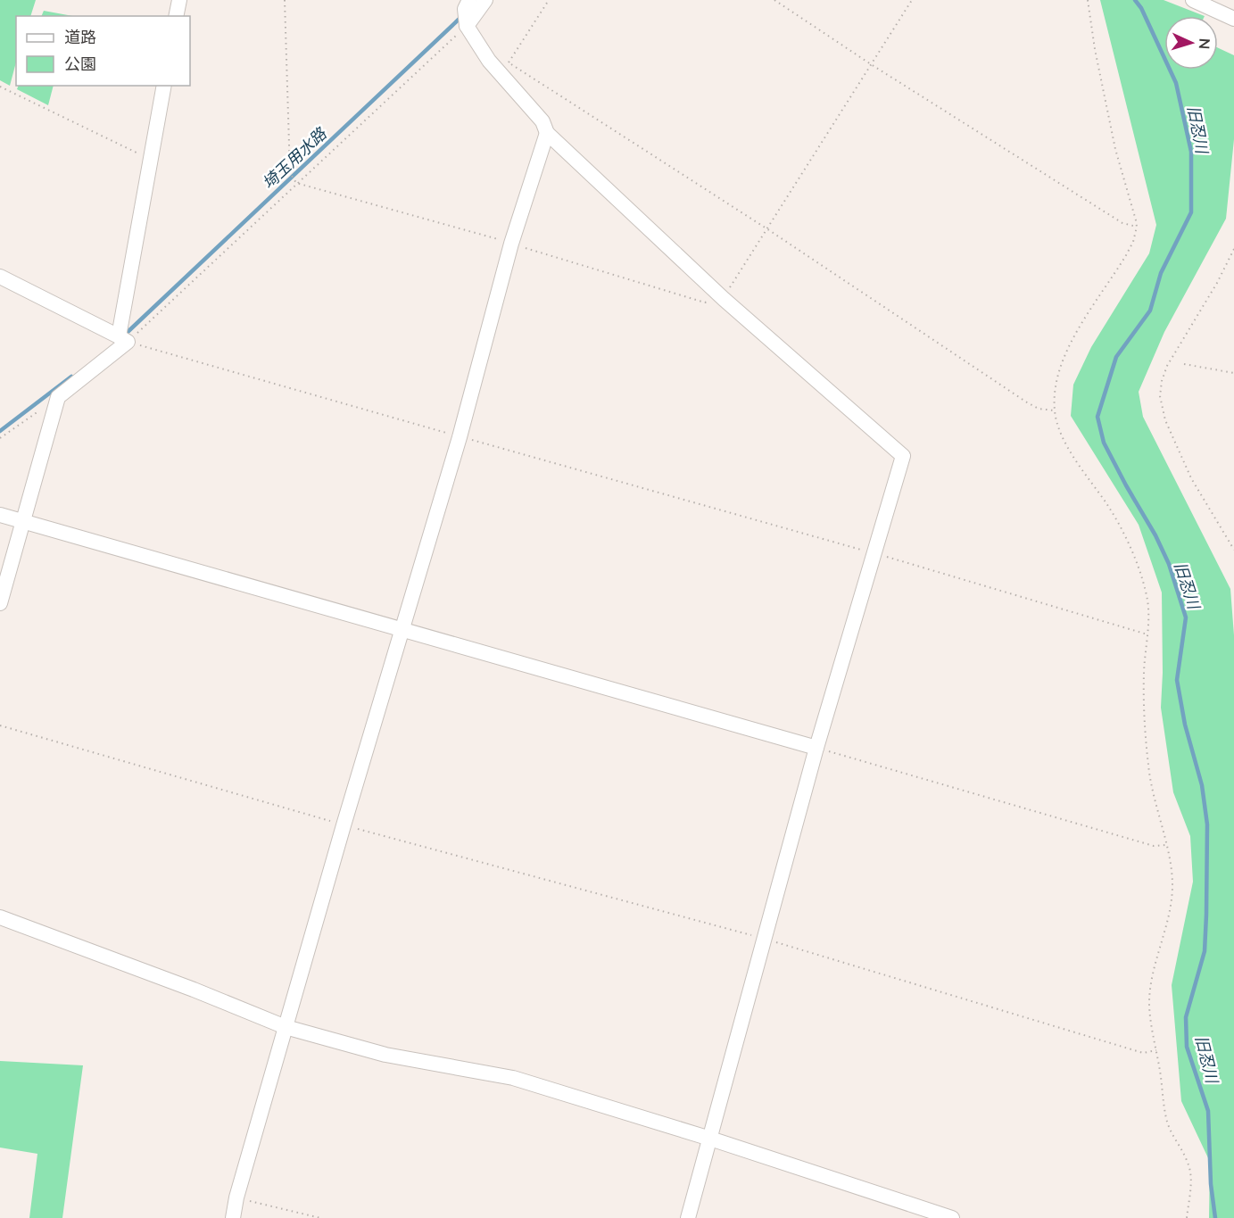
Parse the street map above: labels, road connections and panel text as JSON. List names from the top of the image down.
{
  "water": ["旧忍川", "埼玉用水路"],
  "legend": ["道路", "公園"],
  "north": "right"
}
